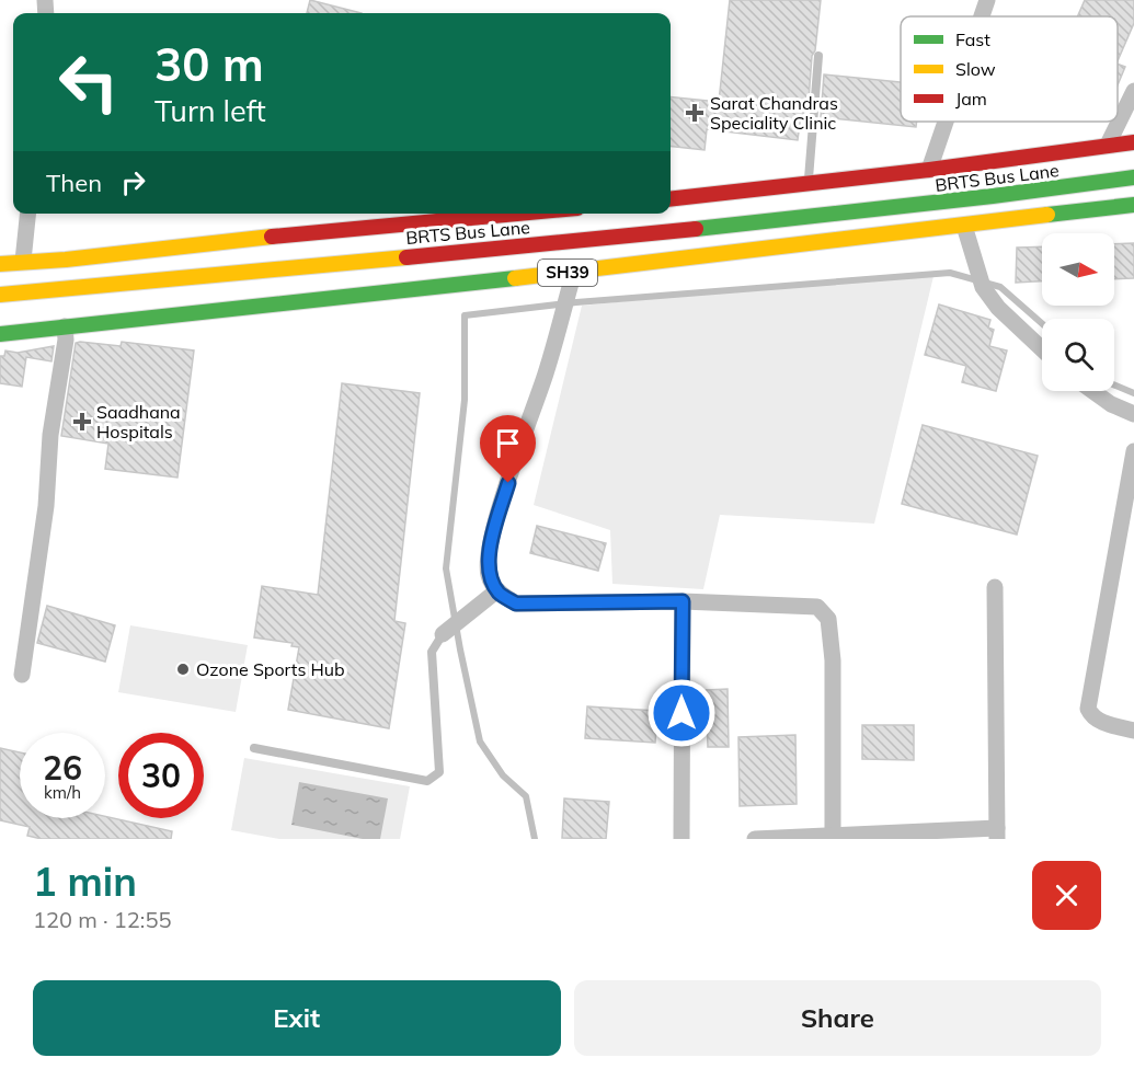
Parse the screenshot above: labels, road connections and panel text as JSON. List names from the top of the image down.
{
  "streets": {
    "main road": ["BRTS Bus Lane", "SH39"]
  },
  "places": {
    "health": ["Sarat Chandras Speciality Clinic", "Saadhana Hospitals"],
    "other": ["Ozone Sports Hub"]
  },
  "legend": ["Fast", "Slow", "Jam"],
  "north": "right",
  "page": {
    "turn": ["30 m", "Turn left"],
    "then": "Then",
    "speed": "26 km/h",
    "limit": "30",
    "heading": ["1 min", "120 m · 12:55"],
    "buttons": ["Exit", "Share"]
  }
}
